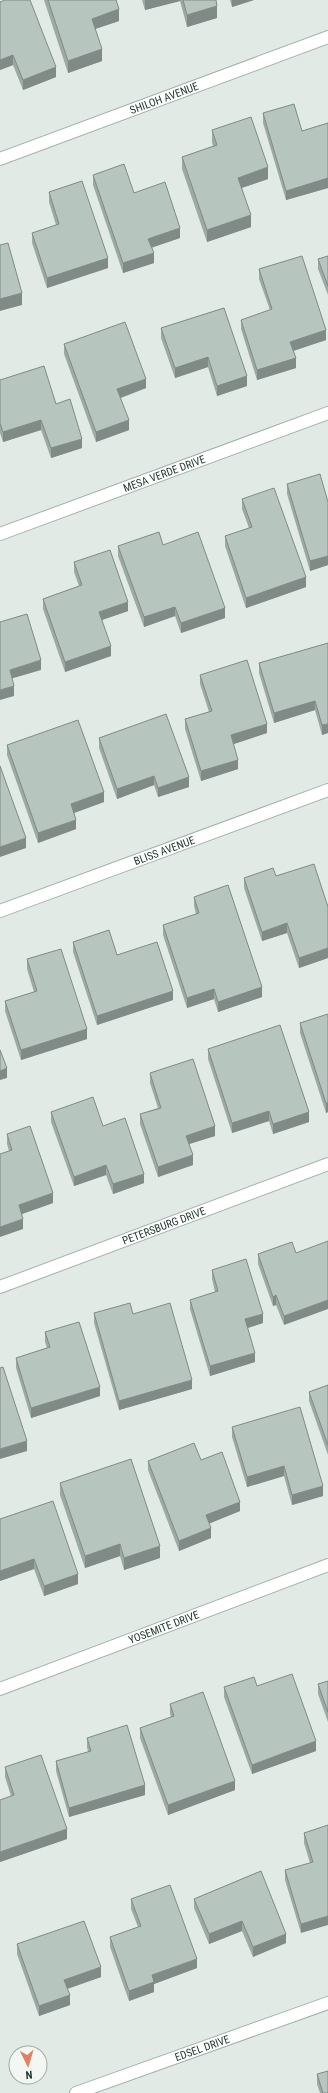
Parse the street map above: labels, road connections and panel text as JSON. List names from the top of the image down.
{
  "streets": {
    "street": [
      "SHILOH AVENUE",
      "MESA VERDE DRIVE",
      "BLISS AVENUE",
      "PETERSBURG DRIVE",
      "YOSEMITE DRIVE",
      "EDSEL DRIVE"
    ]
  },
  "north": "bottom"
}
